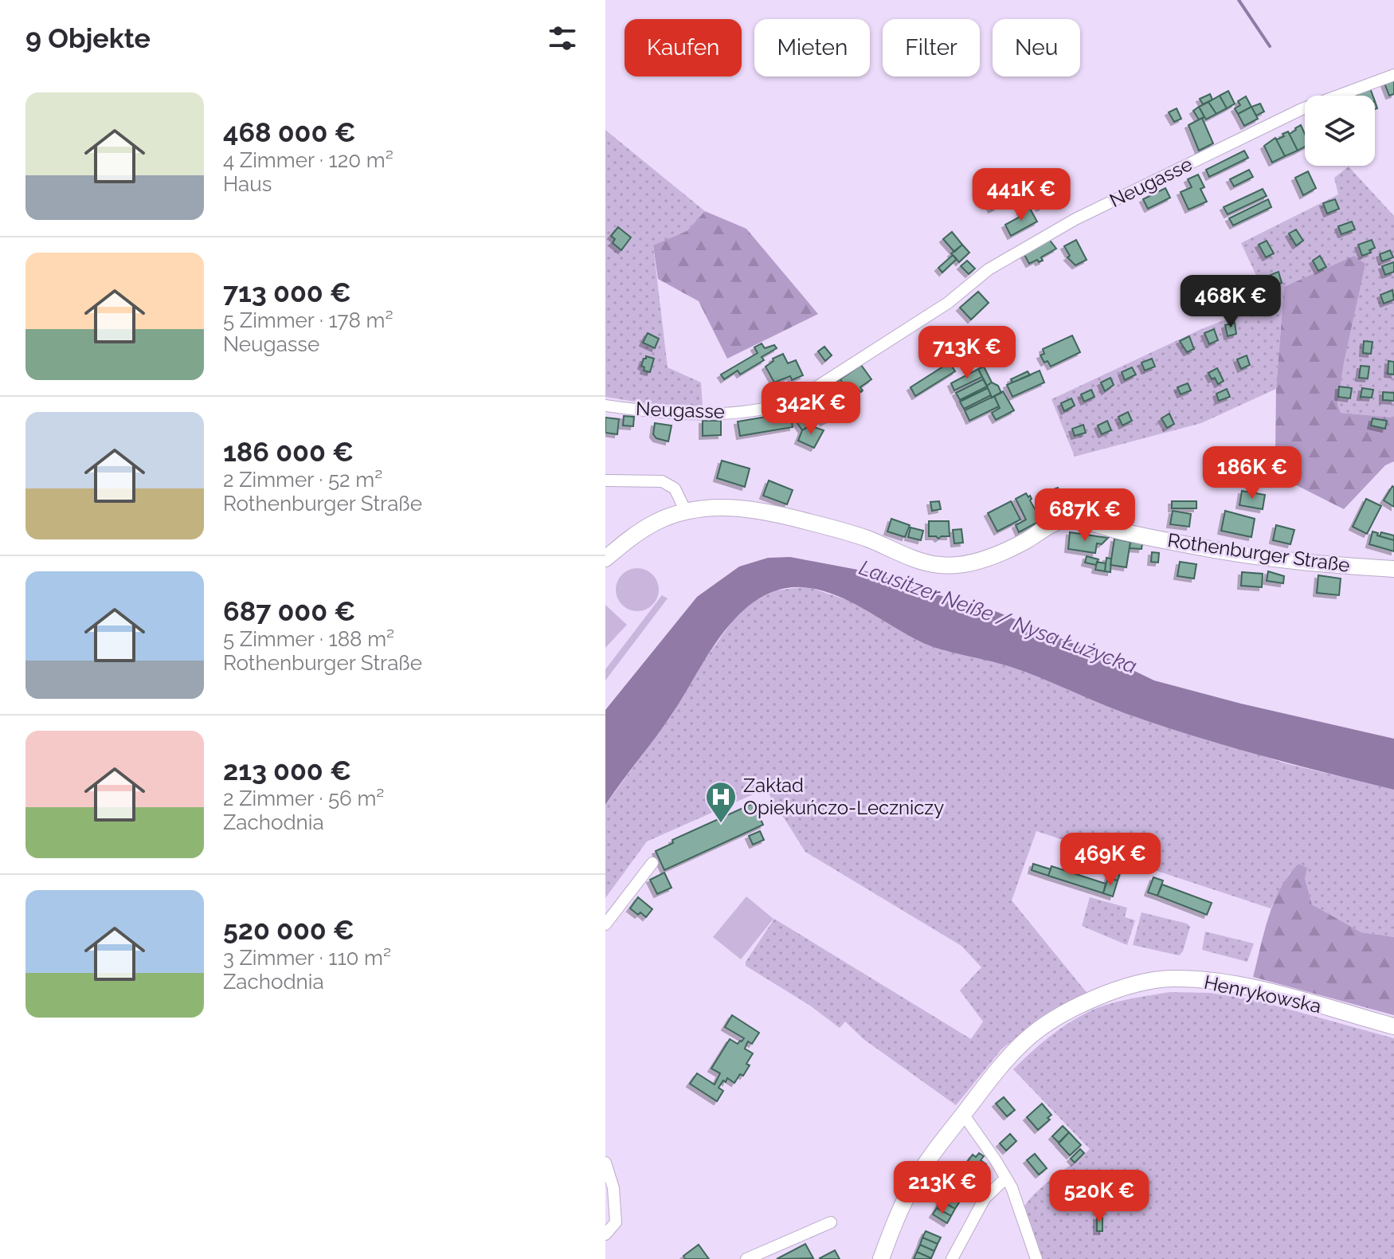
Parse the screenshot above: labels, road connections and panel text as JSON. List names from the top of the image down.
{
  "streets": {
    "street": ["Neugasse", "Rothenburger Straße", "Henrykowska"]
  },
  "water": ["Lausitzer Neiße / Nysa Łużycka"],
  "places": {
    "hospital": ["Zakład Opiekuńczo-Leczniczy"]
  },
  "page": {
    "heading": "9 Objekte",
    "chip": [
      "Kaufen",
      "Mieten",
      "Filter",
      "Neu"
    ],
    "list": [
      {
        "name": "468 000 €",
        "note": "4 Zimmer · 120 m² · Haus"
      },
      {
        "name": "713 000 €",
        "note": "5 Zimmer · 178 m² · Neugasse"
      },
      {
        "name": "186 000 €",
        "note": "2 Zimmer · 52 m² · Rothenburger Straße"
      },
      {
        "name": "687 000 €",
        "note": "5 Zimmer · 188 m² · Rothenburger Straße"
      },
      {
        "name": "213 000 €",
        "note": "2 Zimmer · 56 m² · Zachodnia"
      },
      {
        "name": "520 000 €",
        "note": "3 Zimmer · 110 m² · Zachodnia"
      }
    ],
    "price": [
      "441K €",
      "468K €",
      "713K €",
      "342K €",
      "186K €",
      "687K €",
      "469K €",
      "213K €",
      "520K €"
    ]
  }
}
